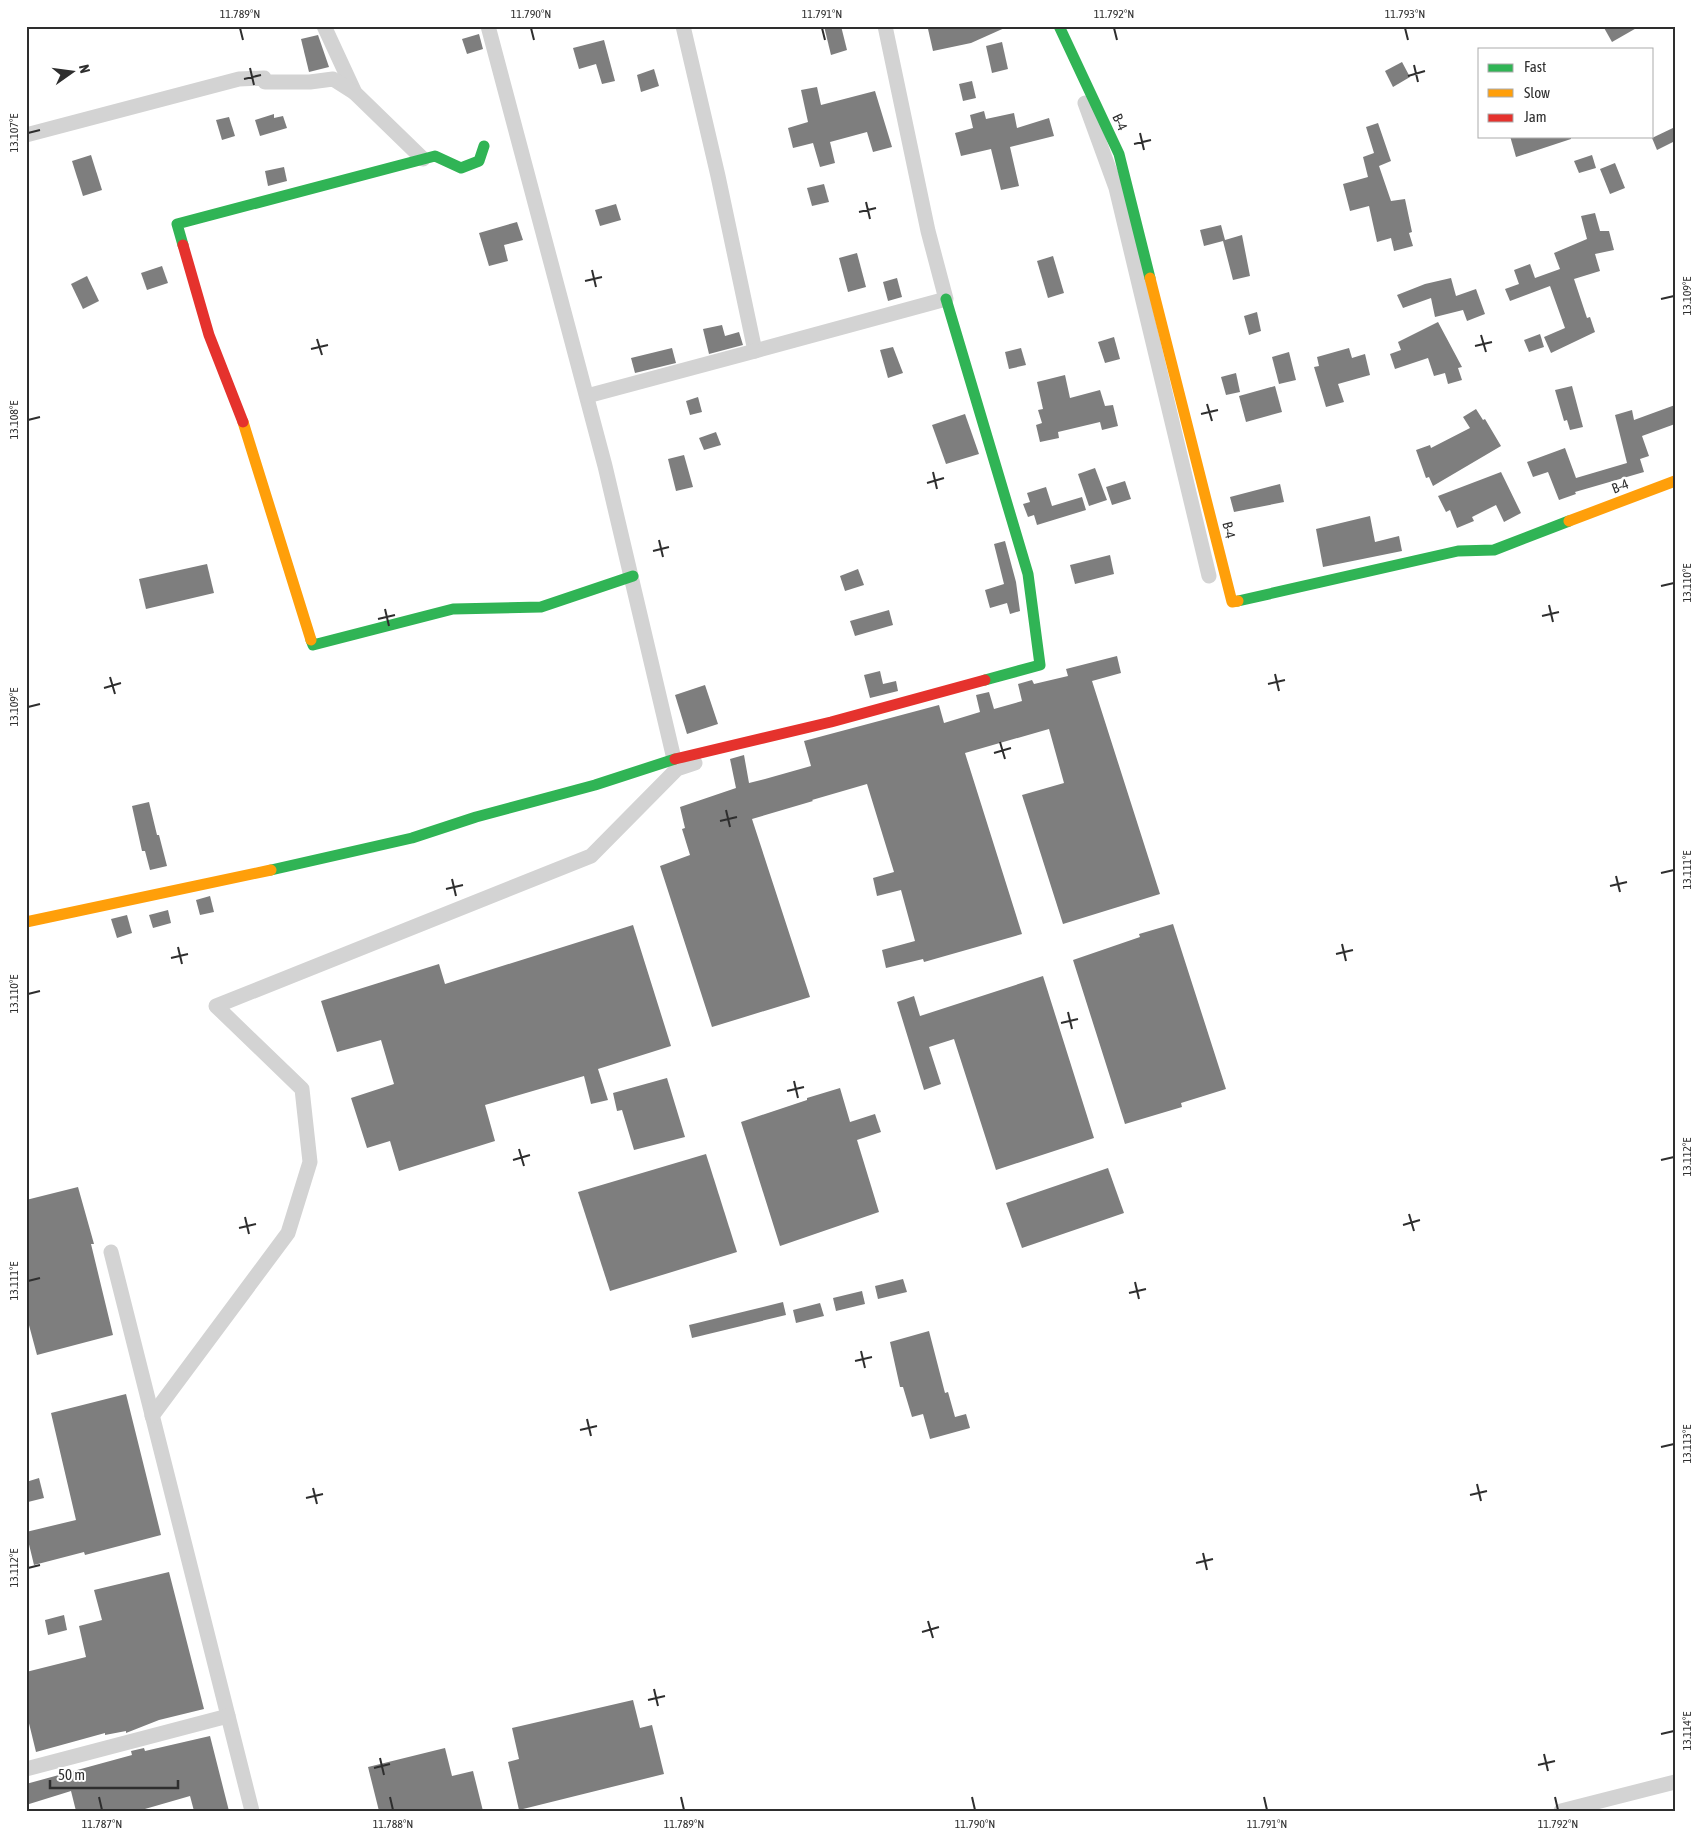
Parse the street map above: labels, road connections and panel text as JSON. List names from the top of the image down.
{
  "streets": {
    "street": ["B-4"]
  },
  "legend": ["Fast", "Slow", "Jam"],
  "scale_bar": "50 m",
  "north": "right",
  "coordinates": [
    "11.789°N",
    "11.790°N",
    "11.791°N",
    "11.792°N",
    "11.793°N",
    "13.107°E",
    "13.109°E",
    "13.108°E",
    "13.110°E",
    "13.111°E",
    "13.112°E",
    "13.113°E",
    "13.114°E",
    "11.787°N",
    "11.788°N"
  ]
}
